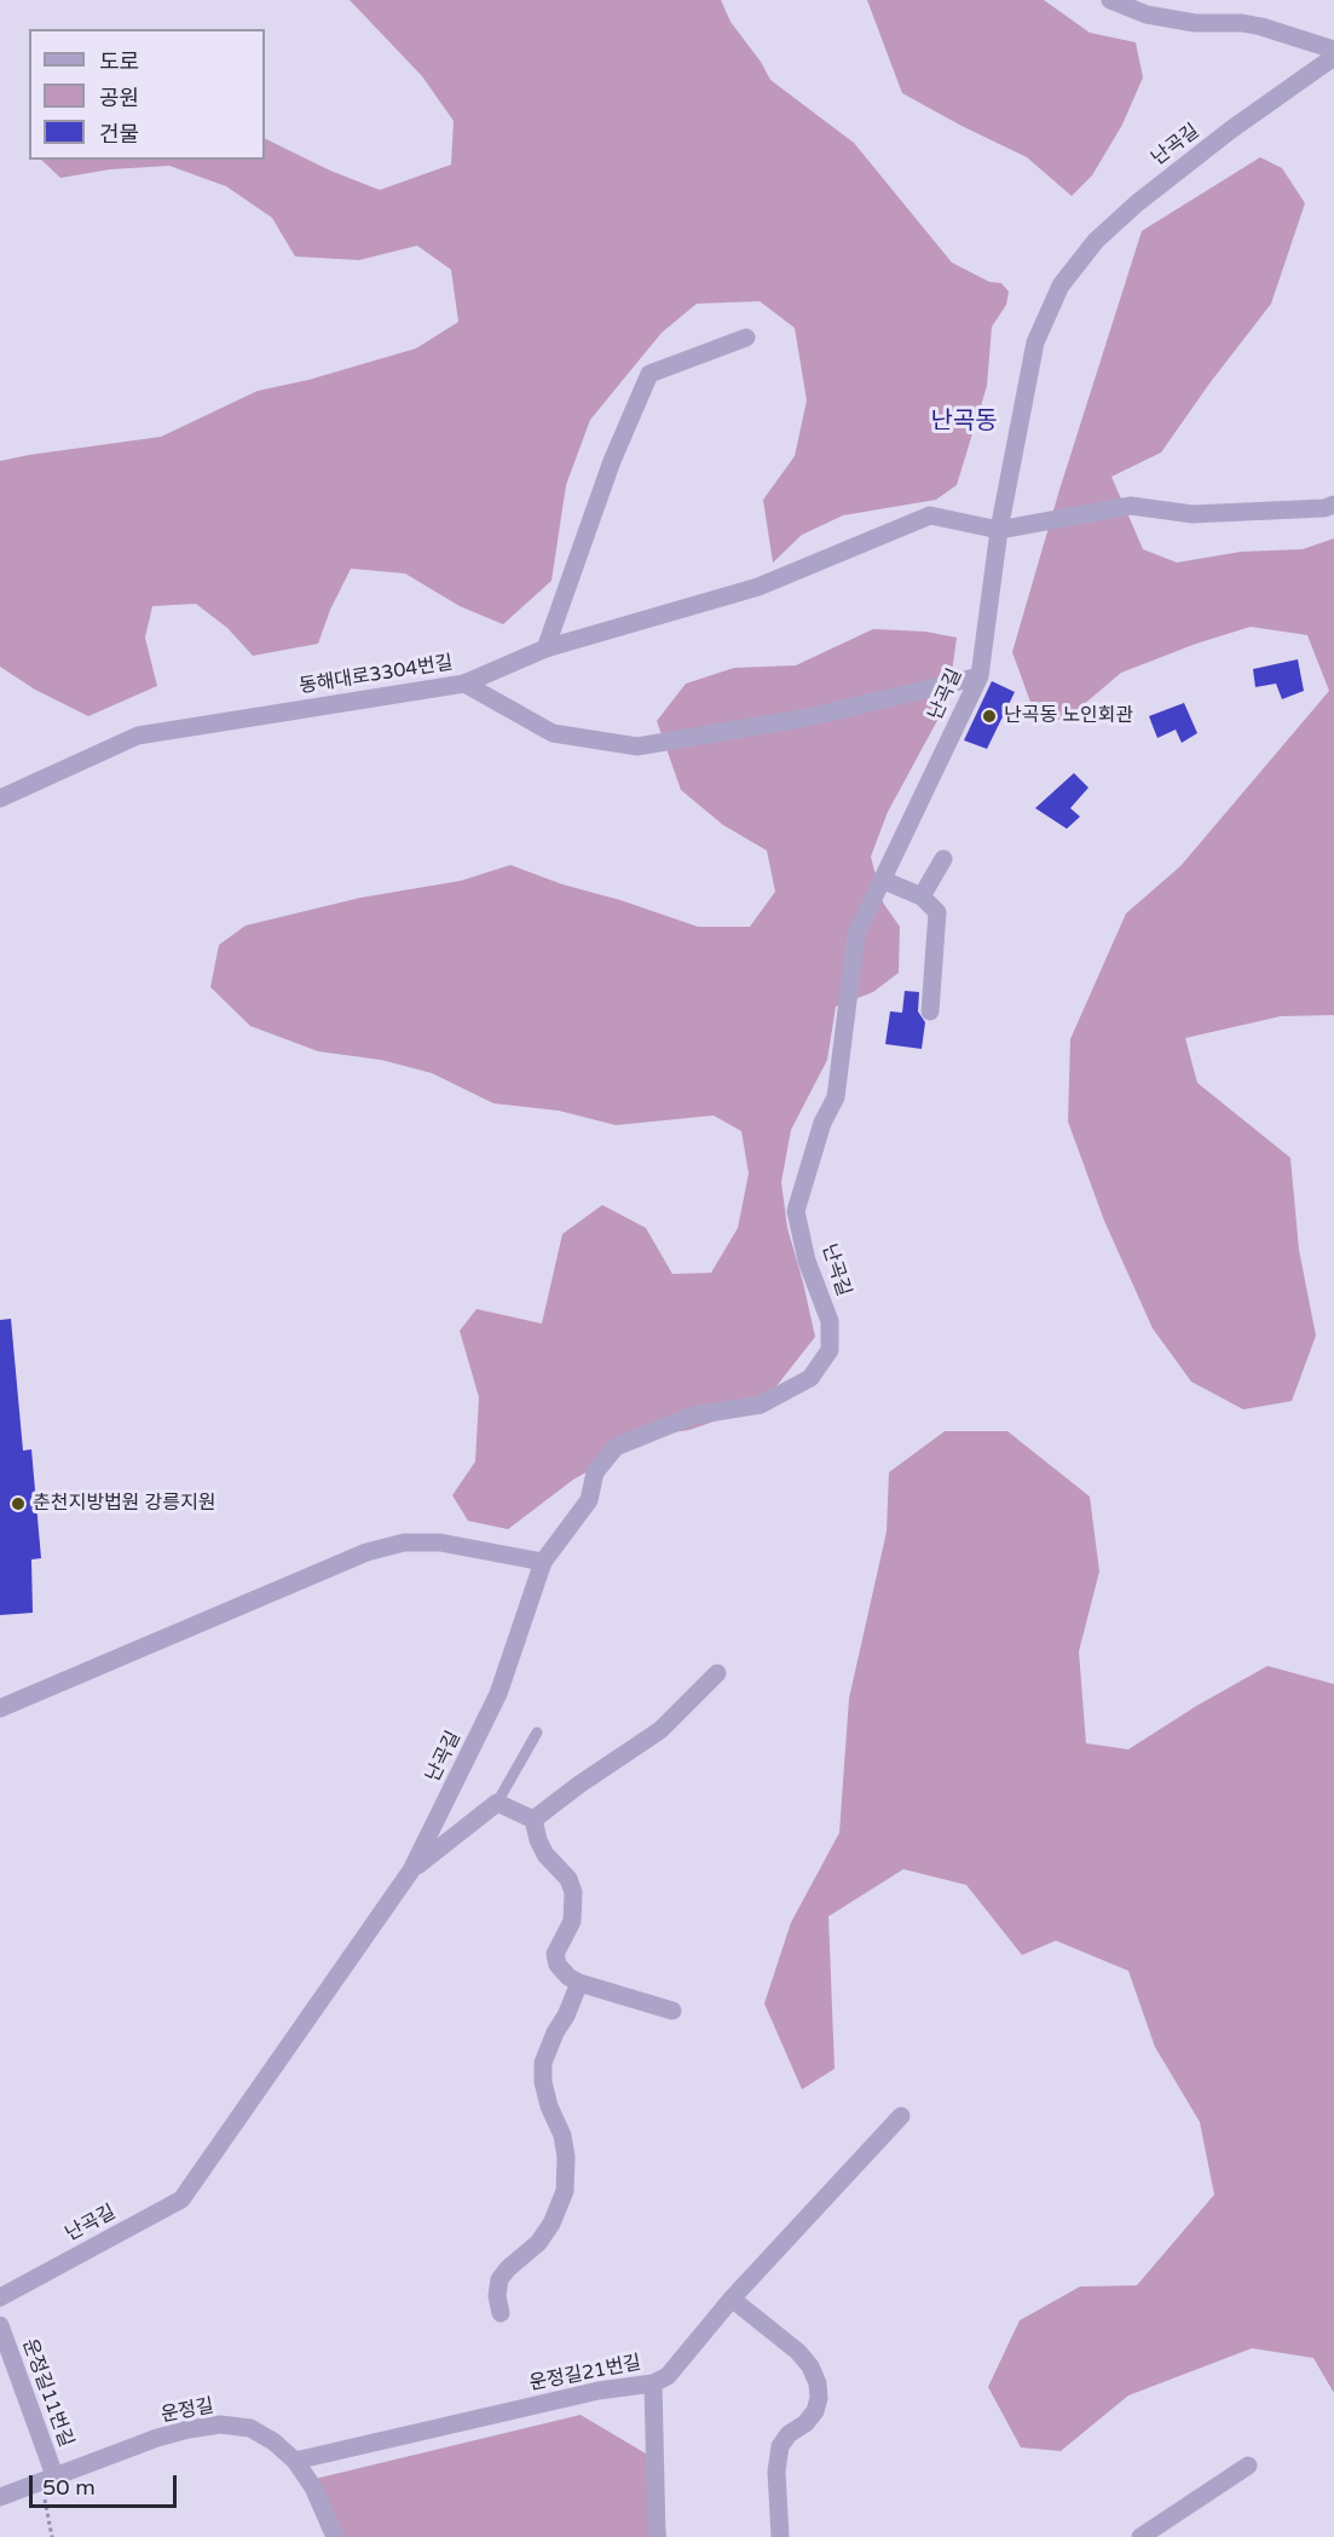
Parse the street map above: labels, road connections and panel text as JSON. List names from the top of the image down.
{
  "streets": {
    "street": [
      "난곡길",
      "동해대로3304번길",
      "운정길21번길",
      "운정길11번길",
      "운정길"
    ]
  },
  "crossings": [
    ["난곡길", "동해대로3304번길"],
    ["운정길21번길", "운정길"],
    ["운정길11번길", "운정길"]
  ],
  "districts": ["난곡동"],
  "places": ["난곡동 노인회관", "춘천지방법원 강릉지원"],
  "legend": ["도로", "공원", "건물"],
  "scale_bar": "50 m"
}
